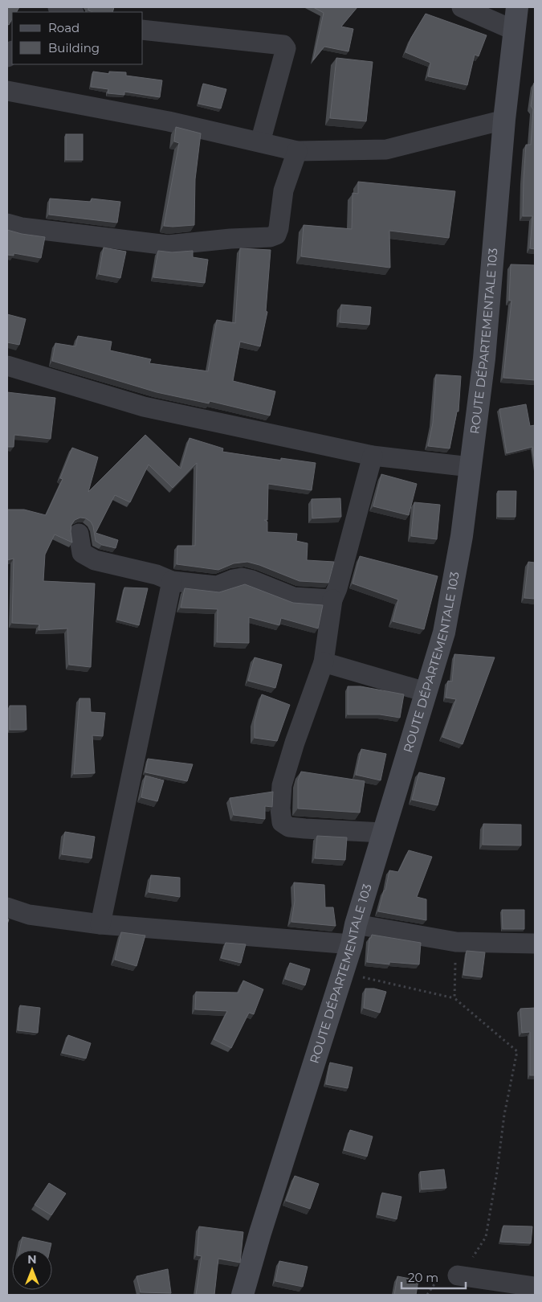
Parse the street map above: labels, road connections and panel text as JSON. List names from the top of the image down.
{
  "streets": {
    "main road": ["ROUTE DÉPARTEMENTALE 103"]
  },
  "legend": ["Road", "Building"],
  "scale_bar": "20 m",
  "north": "top"
}
